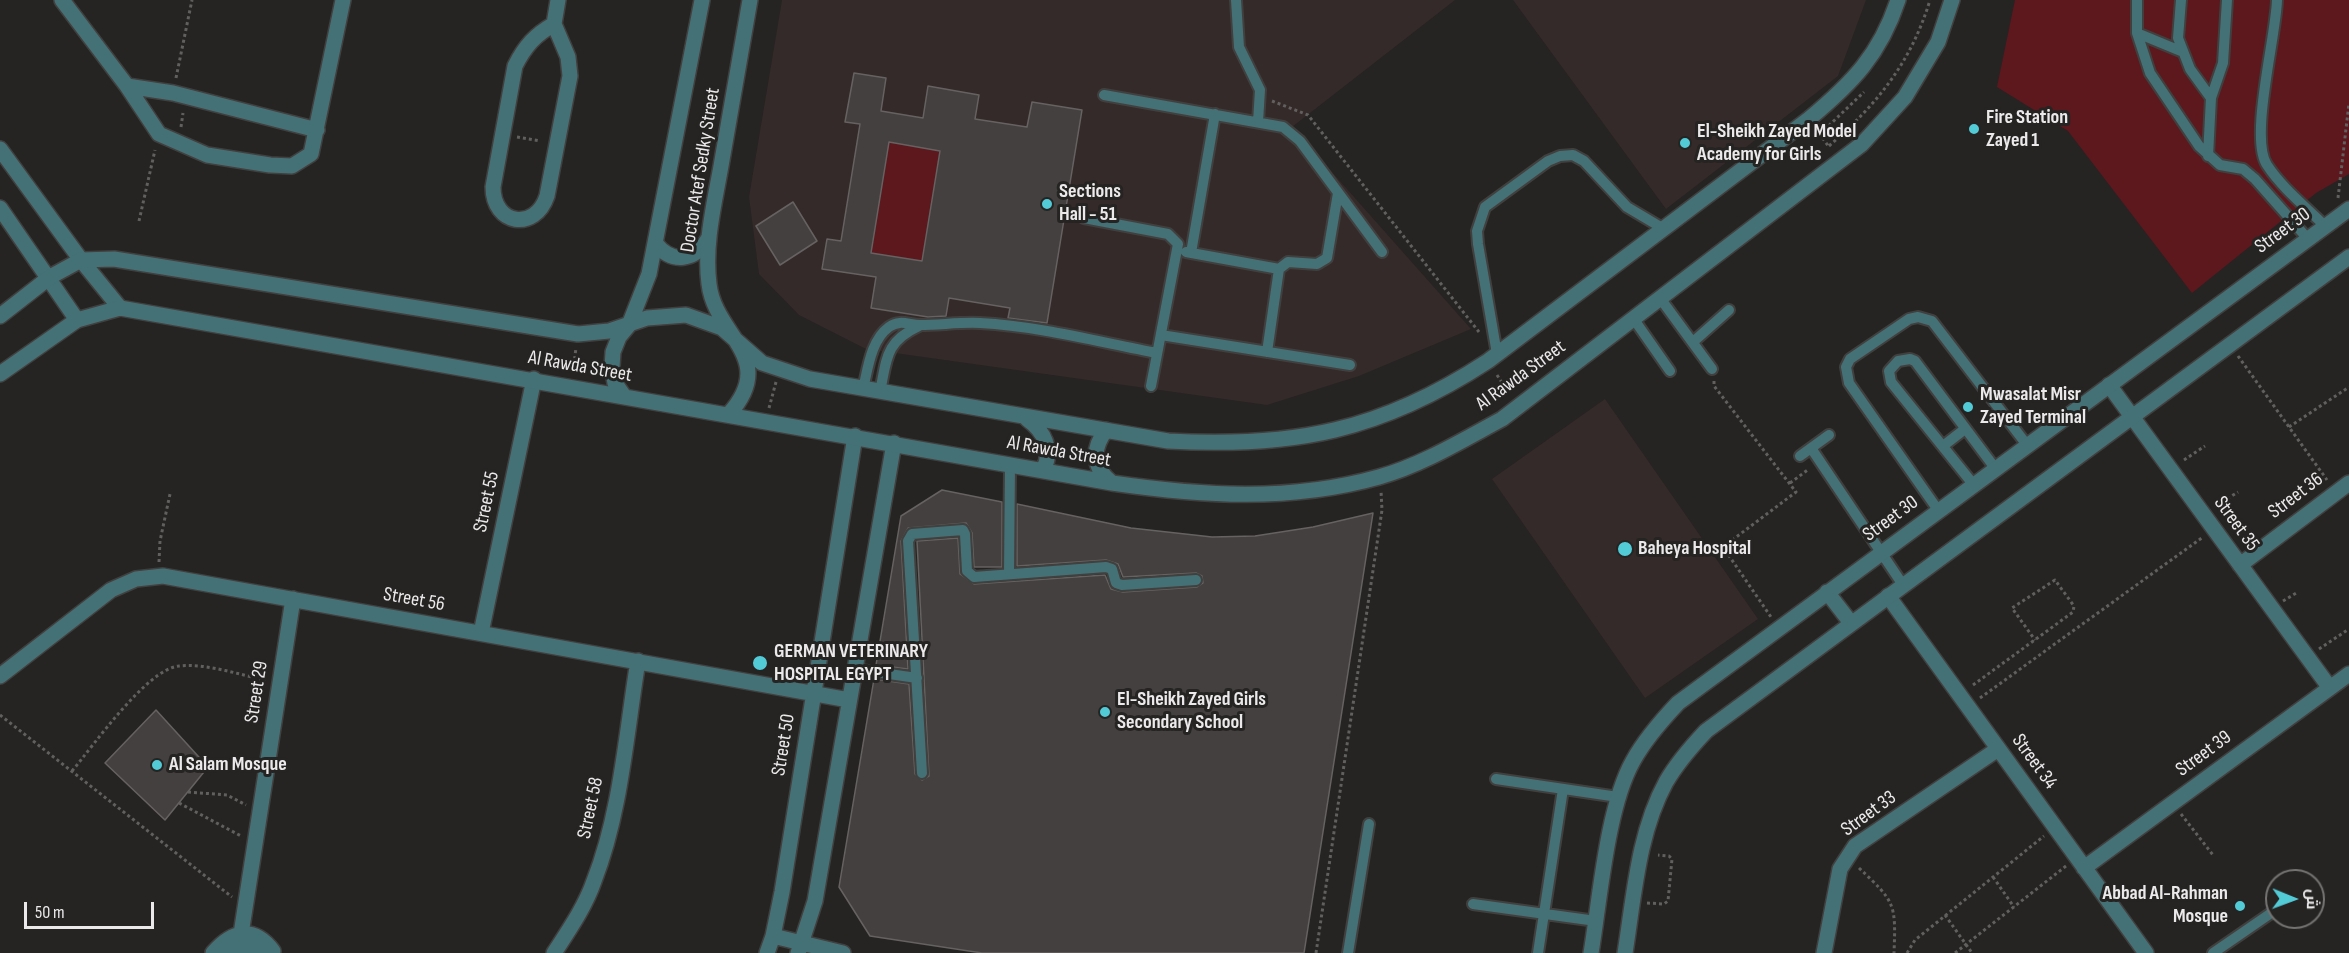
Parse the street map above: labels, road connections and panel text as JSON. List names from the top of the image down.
{
  "streets": {
    "street": [
      "Doctor Atef Sedky Street",
      "Street 30",
      "Al Rawda Street",
      "Street 36",
      "Street 55",
      "Street 35",
      "Street 56",
      "Street 29",
      "Street 50",
      "Street 39",
      "Street 34",
      "Street 58",
      "Street 33"
    ]
  },
  "crossings": [
    ["Doctor Atef Sedky Street", "Al Rawda Street"],
    ["Street 30", "Street 35"],
    ["Al Rawda Street", "Street 55"],
    ["Al Rawda Street", "Street 50"],
    ["Street 36", "Street 35"],
    ["Street 55", "Street 56"],
    ["Street 35", "Street 39"],
    ["Street 56", "Street 29"],
    ["Street 56", "Street 50"],
    ["Street 56", "Street 58"],
    ["Street 39", "Street 34"],
    ["Street 34", "Street 33"]
  ],
  "places": [
    "Fire Station Zayed 1",
    "El-Sheikh Zayed Model Academy for Girls",
    "Sections Hall - 51",
    "Mwasalat Misr Zayed Terminal",
    "Baheya Hospital",
    "GERMAN VETERINARY HOSPITAL EGYPT",
    "El-Sheikh Zayed Girls Secondary School",
    "Al Salam Mosque",
    "Abbad Al-Rahman Mosque"
  ],
  "scale_bar": "50 m",
  "north": "right"
}
